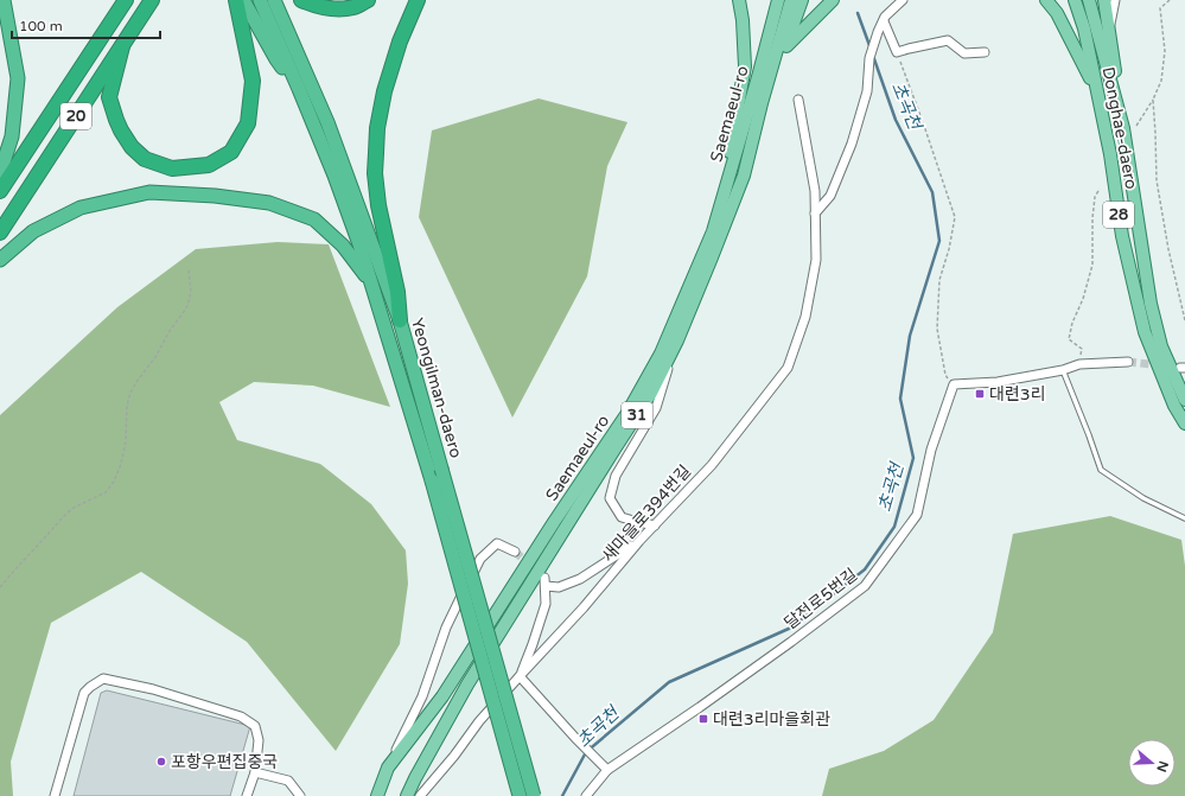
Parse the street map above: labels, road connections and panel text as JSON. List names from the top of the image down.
{
  "streets": {
    "highway": ["20", "Yeongilman-daero"],
    "main road": [
      "Saemaeul-ro",
      "Donghae-daero",
      "28",
      "31"
    ],
    "street": ["새마을로394번길", "달전로5번길"]
  },
  "water": ["초곡천"],
  "places": {
    "transit": ["대련3리", "대련3리마을회관"],
    "other": ["포항우편집중국"]
  },
  "scale_bar": "100 m",
  "north": "right"
}
